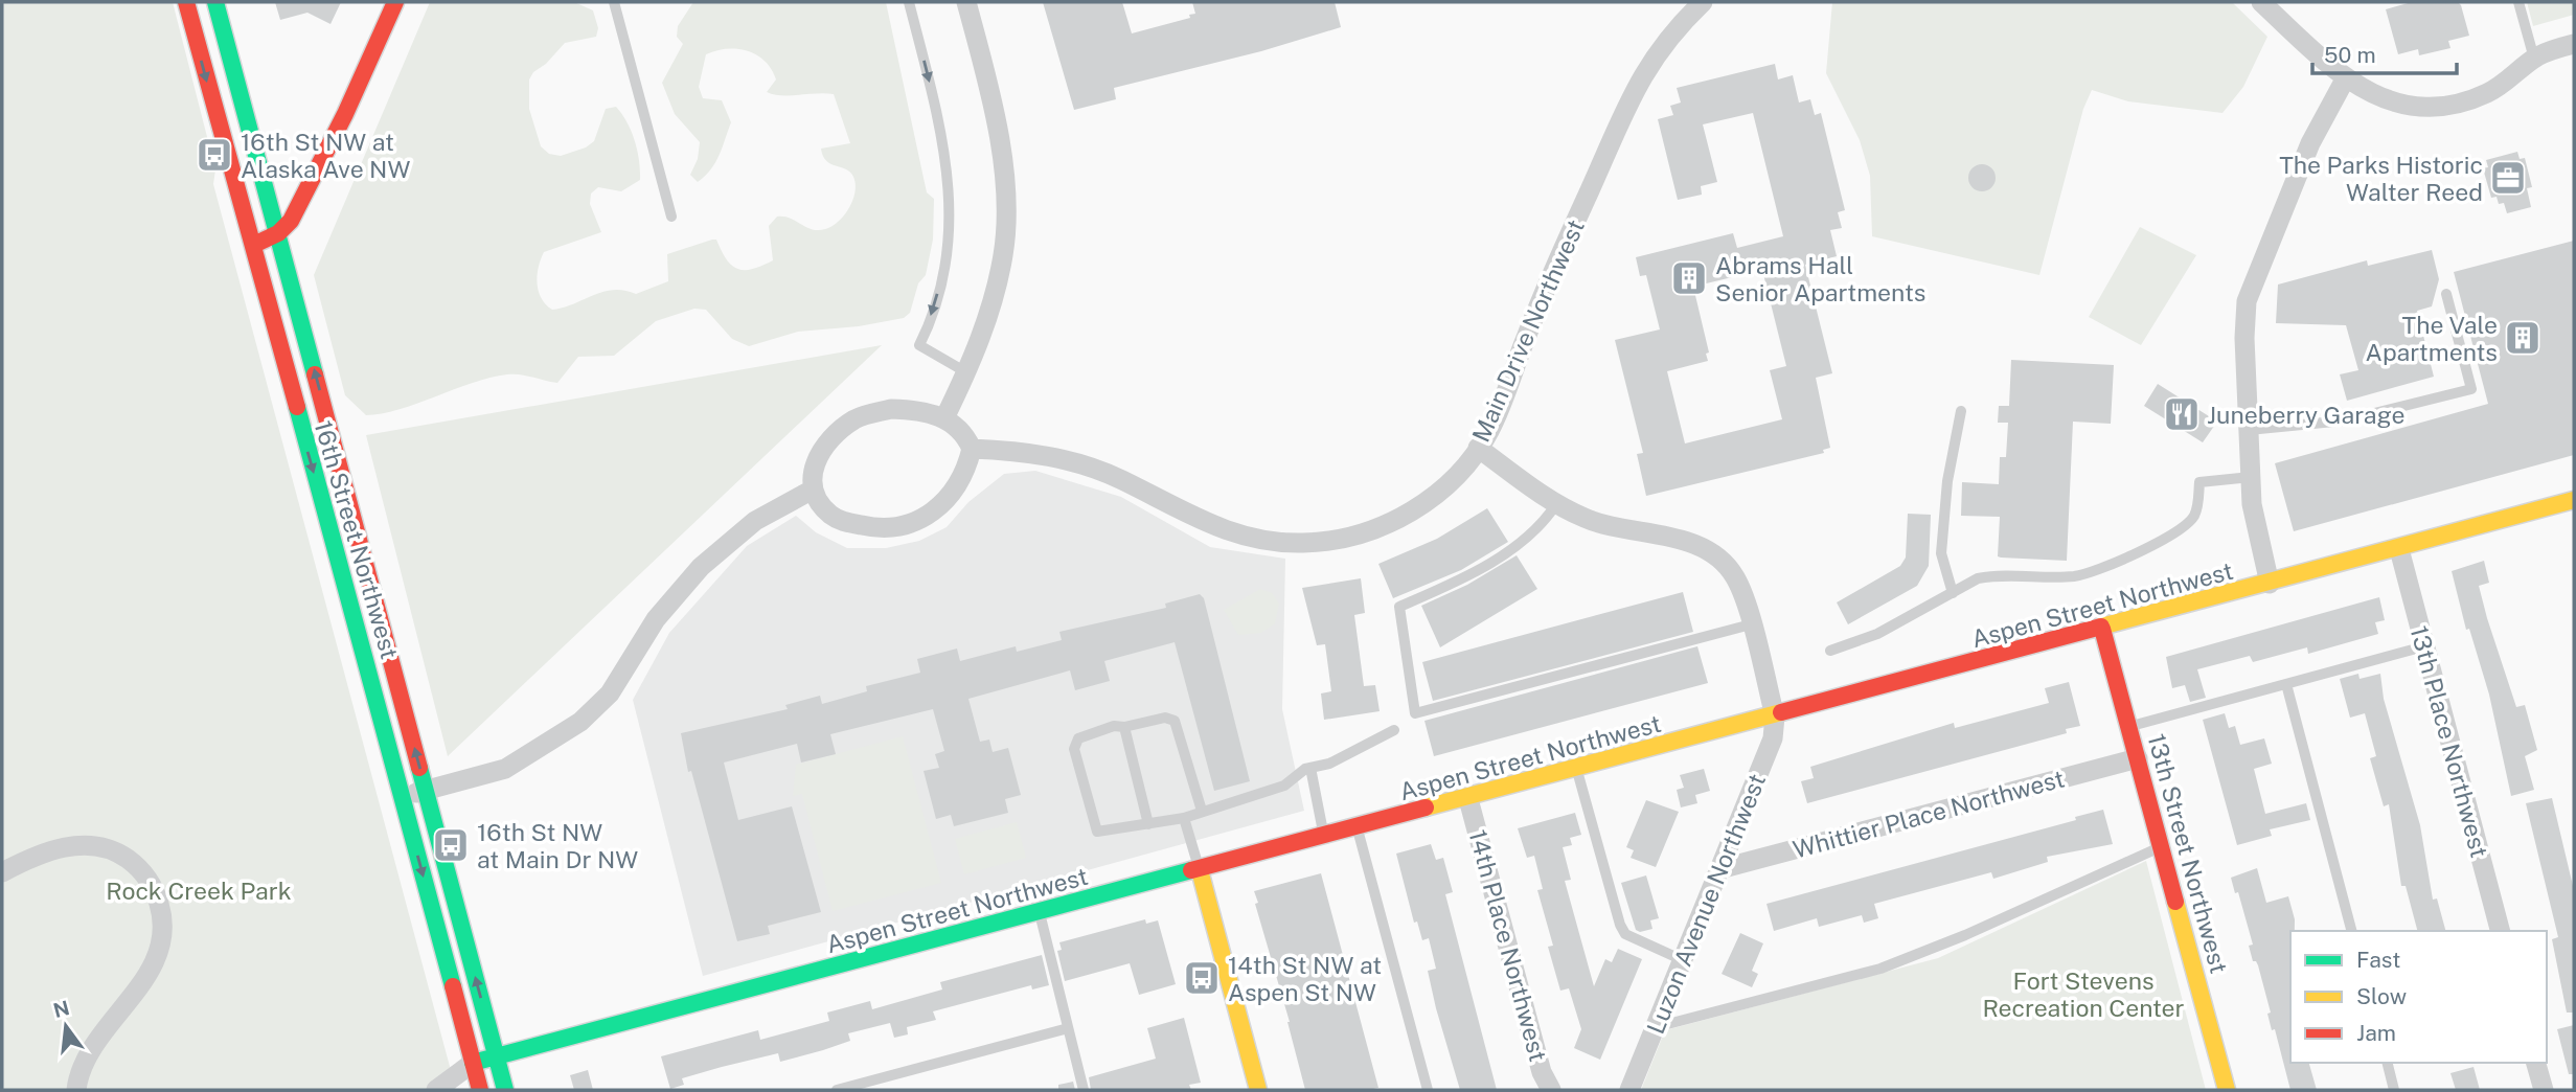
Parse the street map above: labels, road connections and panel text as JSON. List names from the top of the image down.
{
  "streets": {
    "street": [
      "Main Drive Northwest",
      "16th Street Northwest",
      "Aspen Street Northwest",
      "13th Place Northwest",
      "Whittier Place Northwest",
      "13th Street Northwest",
      "Luzon Avenue Northwest",
      "14th Place Northwest"
    ]
  },
  "crossings": [
    ["16th Street Northwest", "Aspen Street Northwest"],
    ["Aspen Street Northwest", "13th Place Northwest"],
    ["Aspen Street Northwest", "13th Street Northwest"],
    ["Aspen Street Northwest", "Luzon Avenue Northwest"],
    ["Aspen Street Northwest", "14th Place Northwest"],
    ["Whittier Place Northwest", "13th Street Northwest"],
    ["Whittier Place Northwest", "Luzon Avenue Northwest"]
  ],
  "parks": ["Rock Creek Park", "Fort Stevens Recreation Center"],
  "places": {
    "bus stop": ["16th St NW at Alaska Ave NW", "16th St NW at Main Dr NW", "14th St NW at Aspen St NW"],
    "office": ["The Parks Historic Walter Reed"],
    "building": ["Abrams Hall Senior Apartments", "The Vale Apartments"],
    "restaurant": ["Juneberry Garage"]
  },
  "legend": ["Fast", "Slow", "Jam"],
  "scale_bar": "50 m",
  "north": "top"
}
